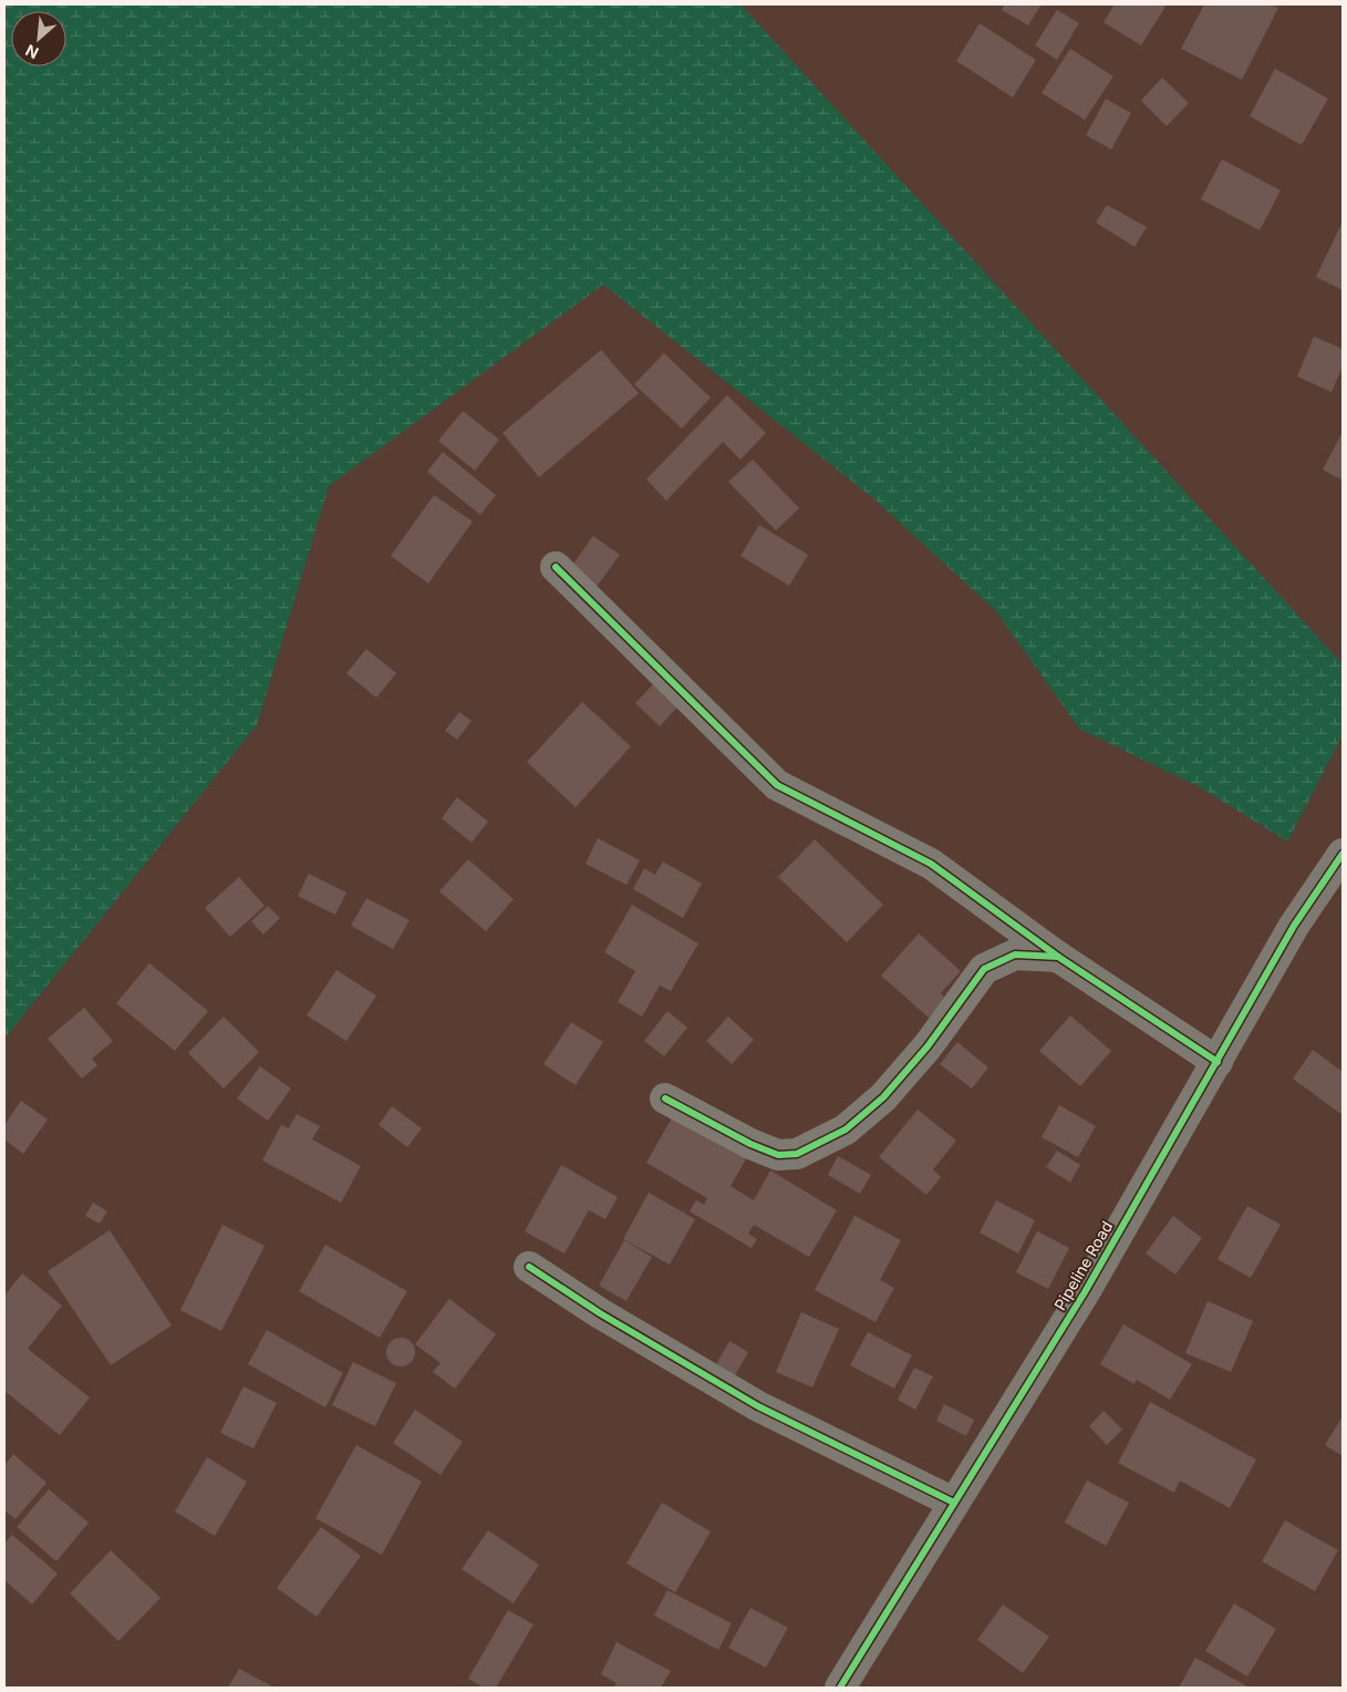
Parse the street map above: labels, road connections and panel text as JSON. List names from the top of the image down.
{
  "streets": {
    "street": ["Pipeline Road"]
  },
  "north": "bottom left"
}
